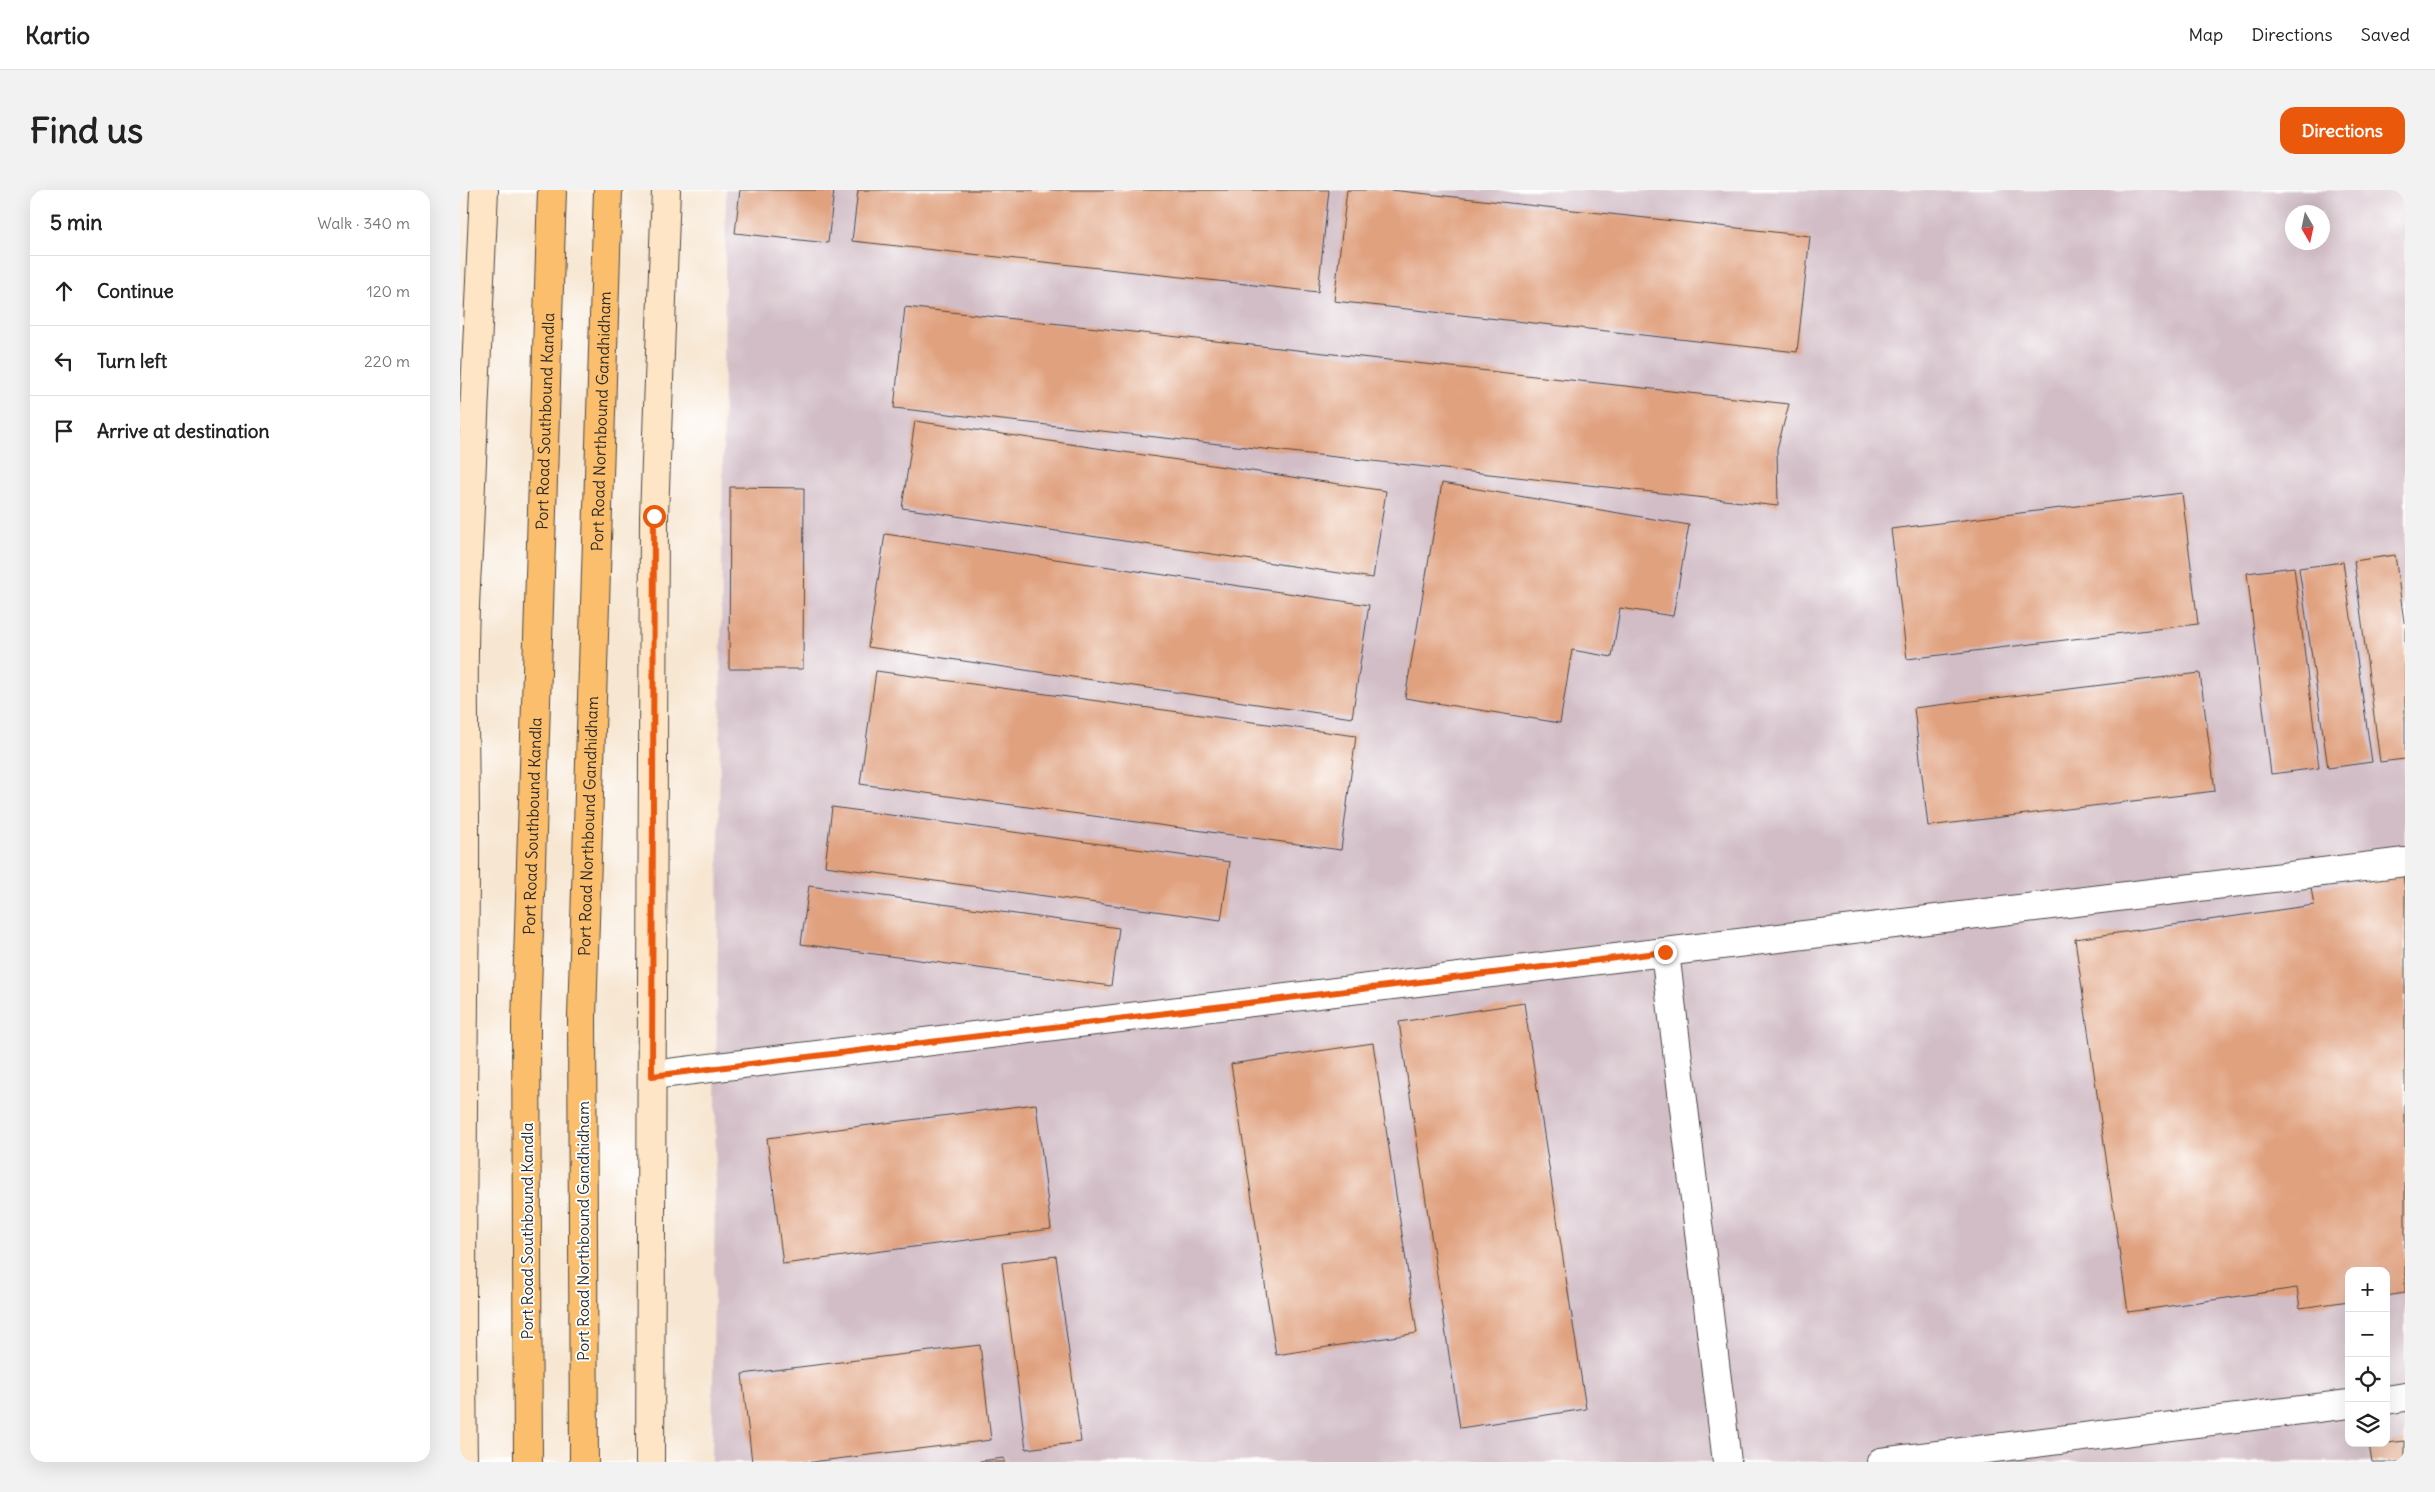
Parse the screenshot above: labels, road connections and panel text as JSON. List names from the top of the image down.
{
  "streets": {
    "highway": ["Port Road Southbound Kandla", "Port Road Northbound Gandhidham"]
  },
  "north": "bottom",
  "page": {
    "header": "Kartio",
    "nav": ["Map", "Directions", "Saved"],
    "buttons": "Directions",
    "title": "Find us",
    "heading": ["5 min", "Walk · 340 m"],
    "list": [
      ["Continue", "120 m"],
      ["Turn left", "220 m"],
      "Arrive at destination"
    ],
    "map_buttons": ["+", "−"]
  }
}
